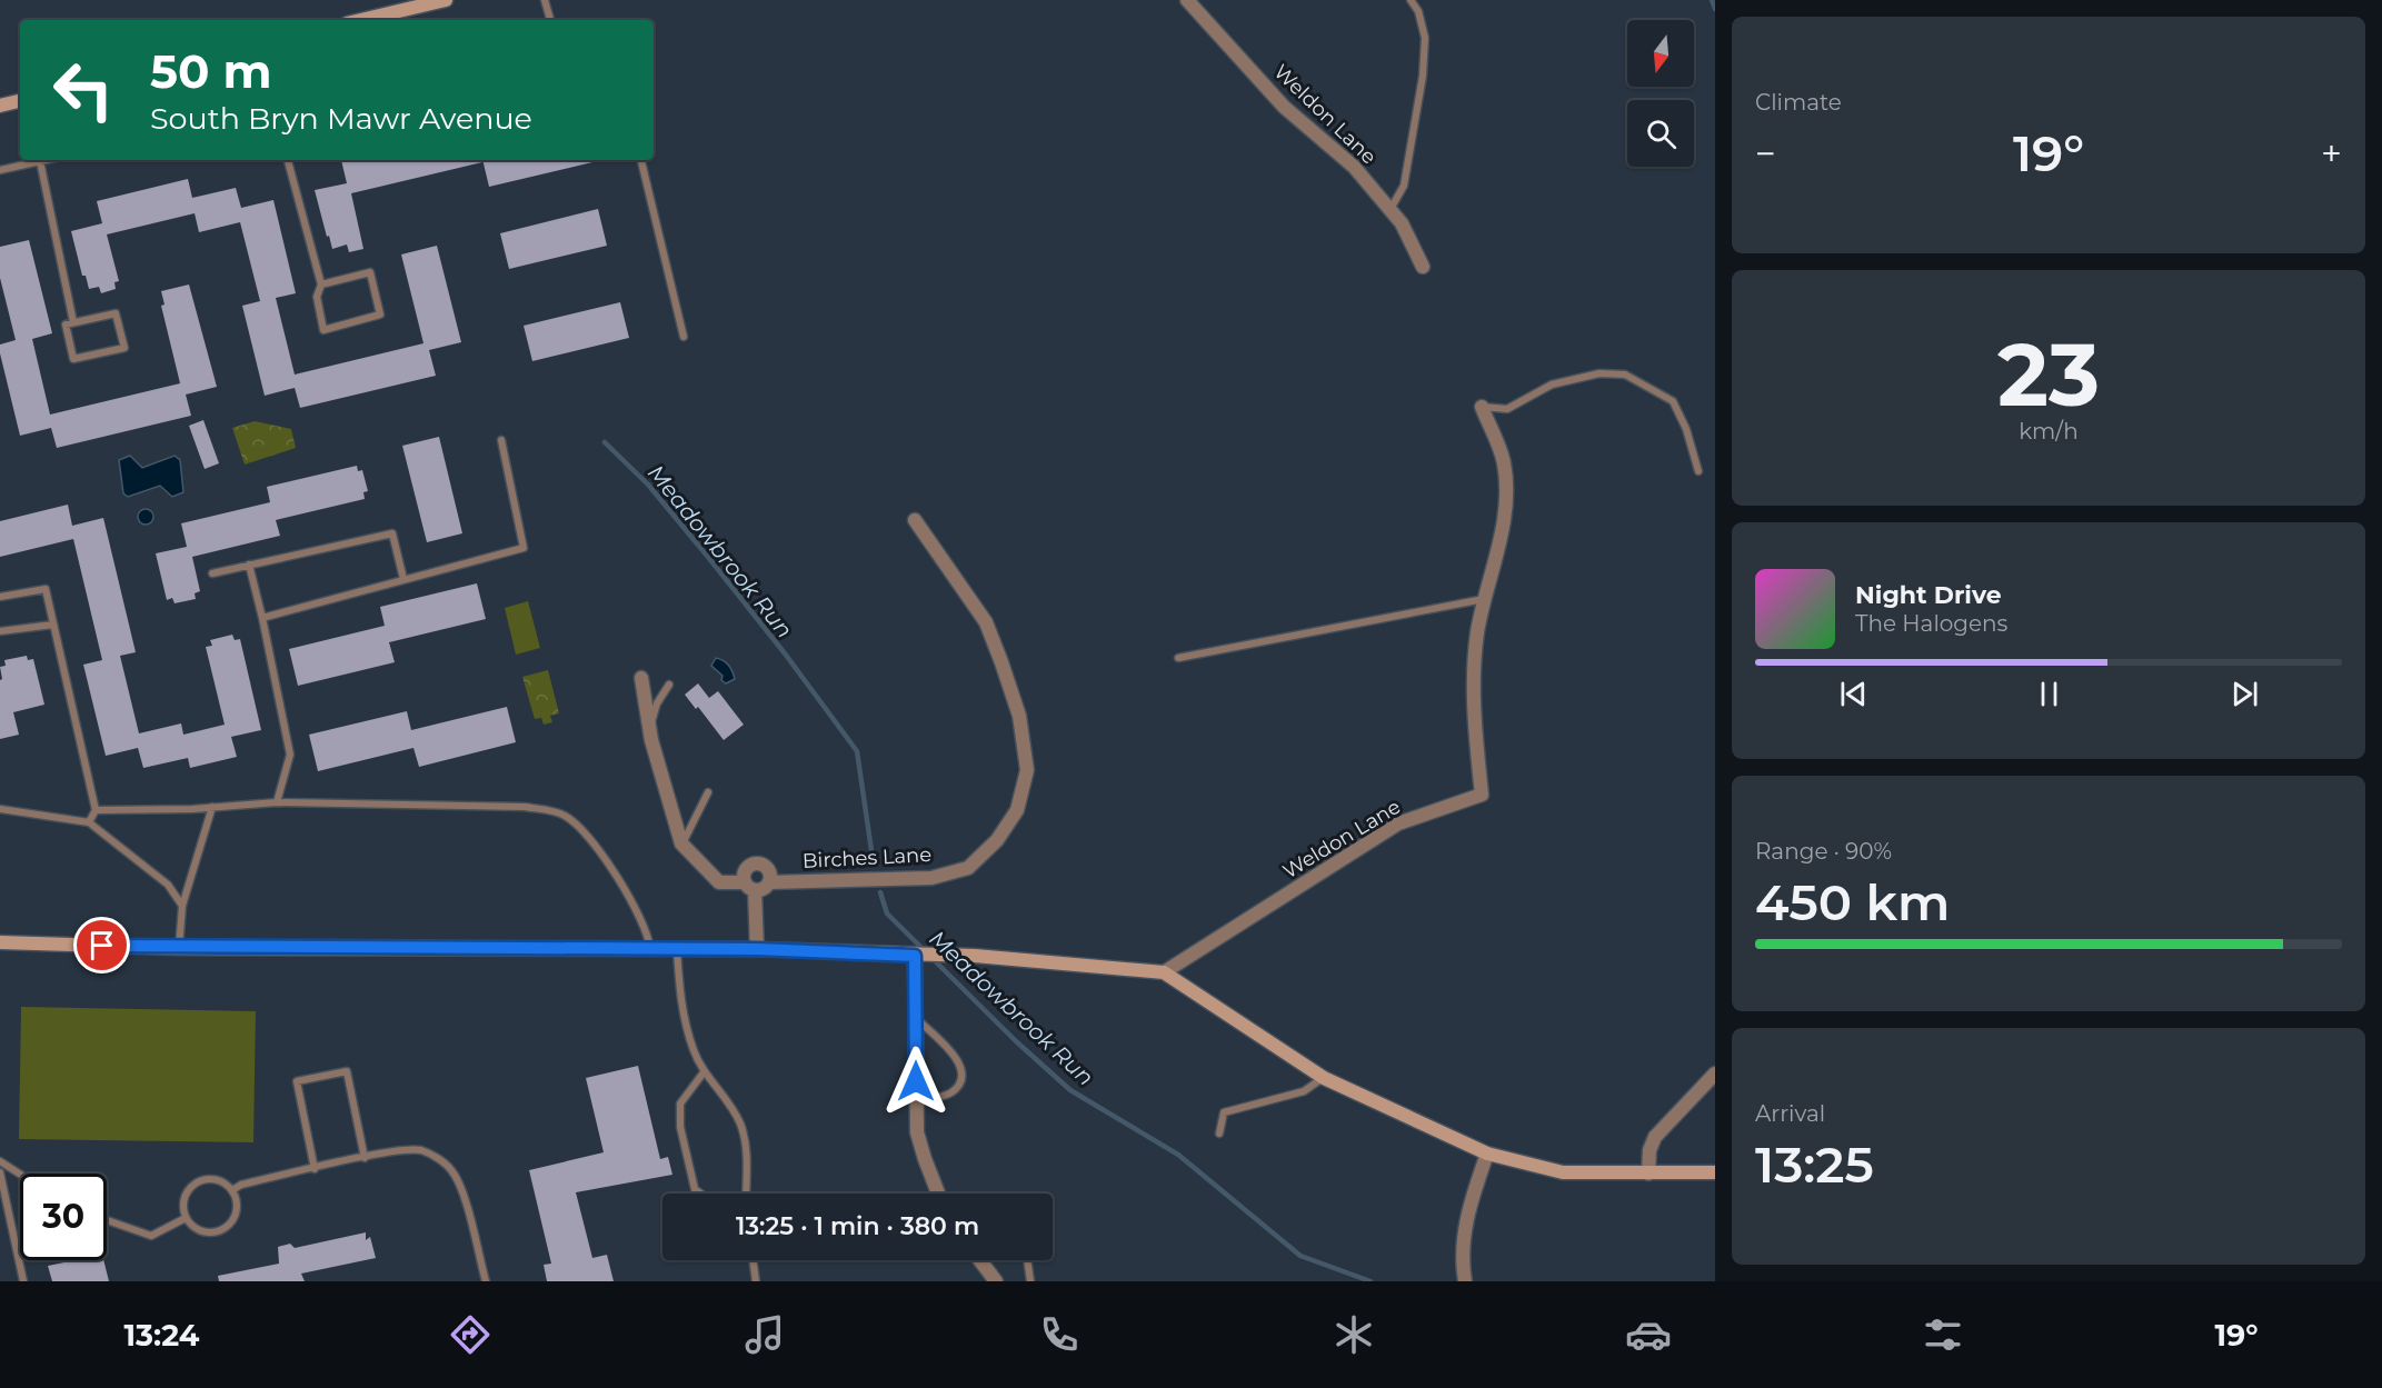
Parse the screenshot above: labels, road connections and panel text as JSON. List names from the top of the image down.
{
  "streets": {
    "street": ["Weldon Lane", "Birches Lane"]
  },
  "water": ["Meadowbrook Run"],
  "north": "bottom",
  "page": {
    "tile": [
      "Climate",
      ["23", "km/h"],
      ["Range · 90%", "450 km"],
      ["Arrival", "13:25"]
    ],
    "turn": ["50 m", "South Bryn Mawr Avenue"],
    "heat": ["−", "19°", "+"],
    "song": ["Night Drive", "The Halogens"],
    "limit": "30",
    "trip": "13:25 · 1 min · 380 m",
    "tabs": ["13:24", "19°"]
  }
}
